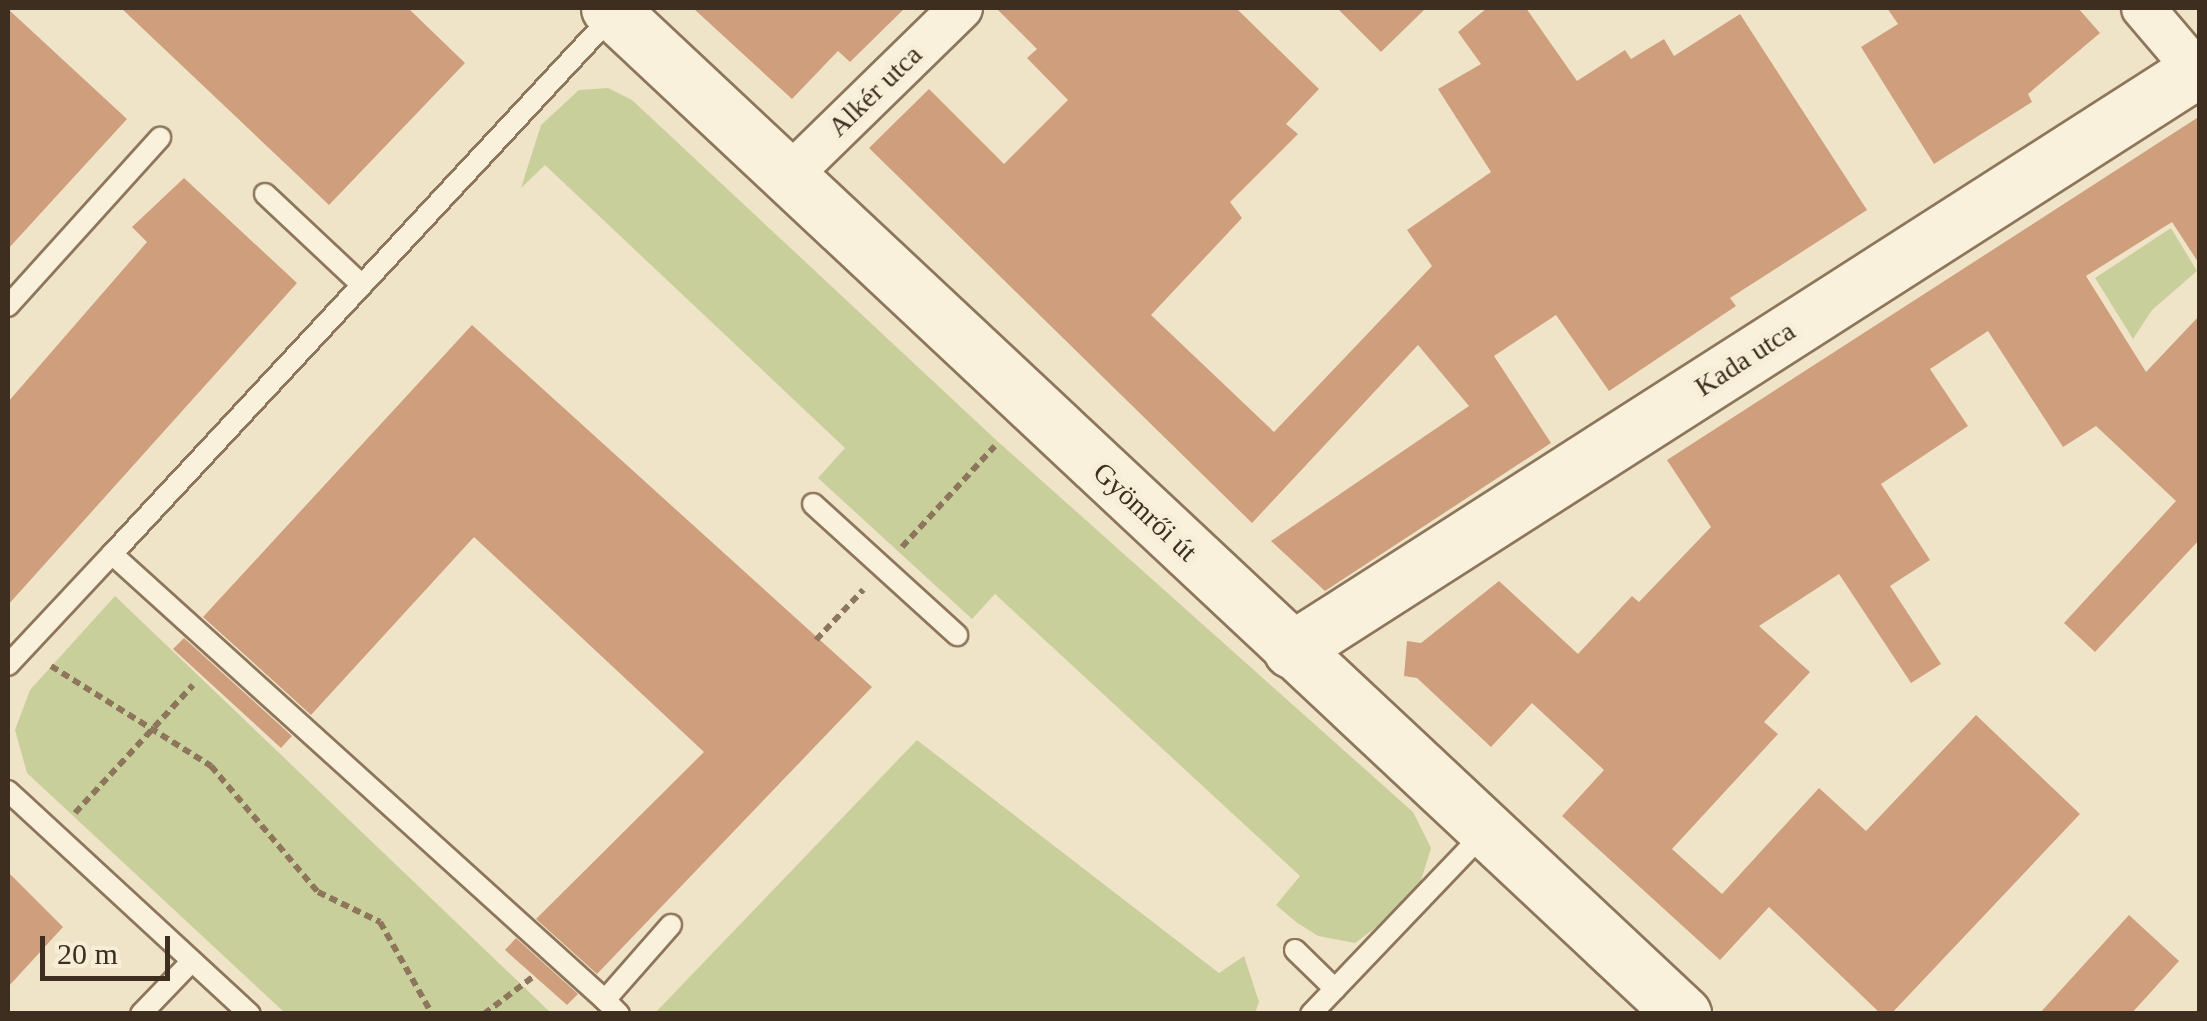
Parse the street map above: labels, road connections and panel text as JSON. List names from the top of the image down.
{
  "streets": {
    "street": ["Alkér utca", "Kada utca", "Gyömrői út"]
  },
  "crossings": [
    ["Alkér utca", "Gyömrői út"],
    ["Kada utca", "Gyömrői út"]
  ],
  "scale_bar": "20 m"
}
